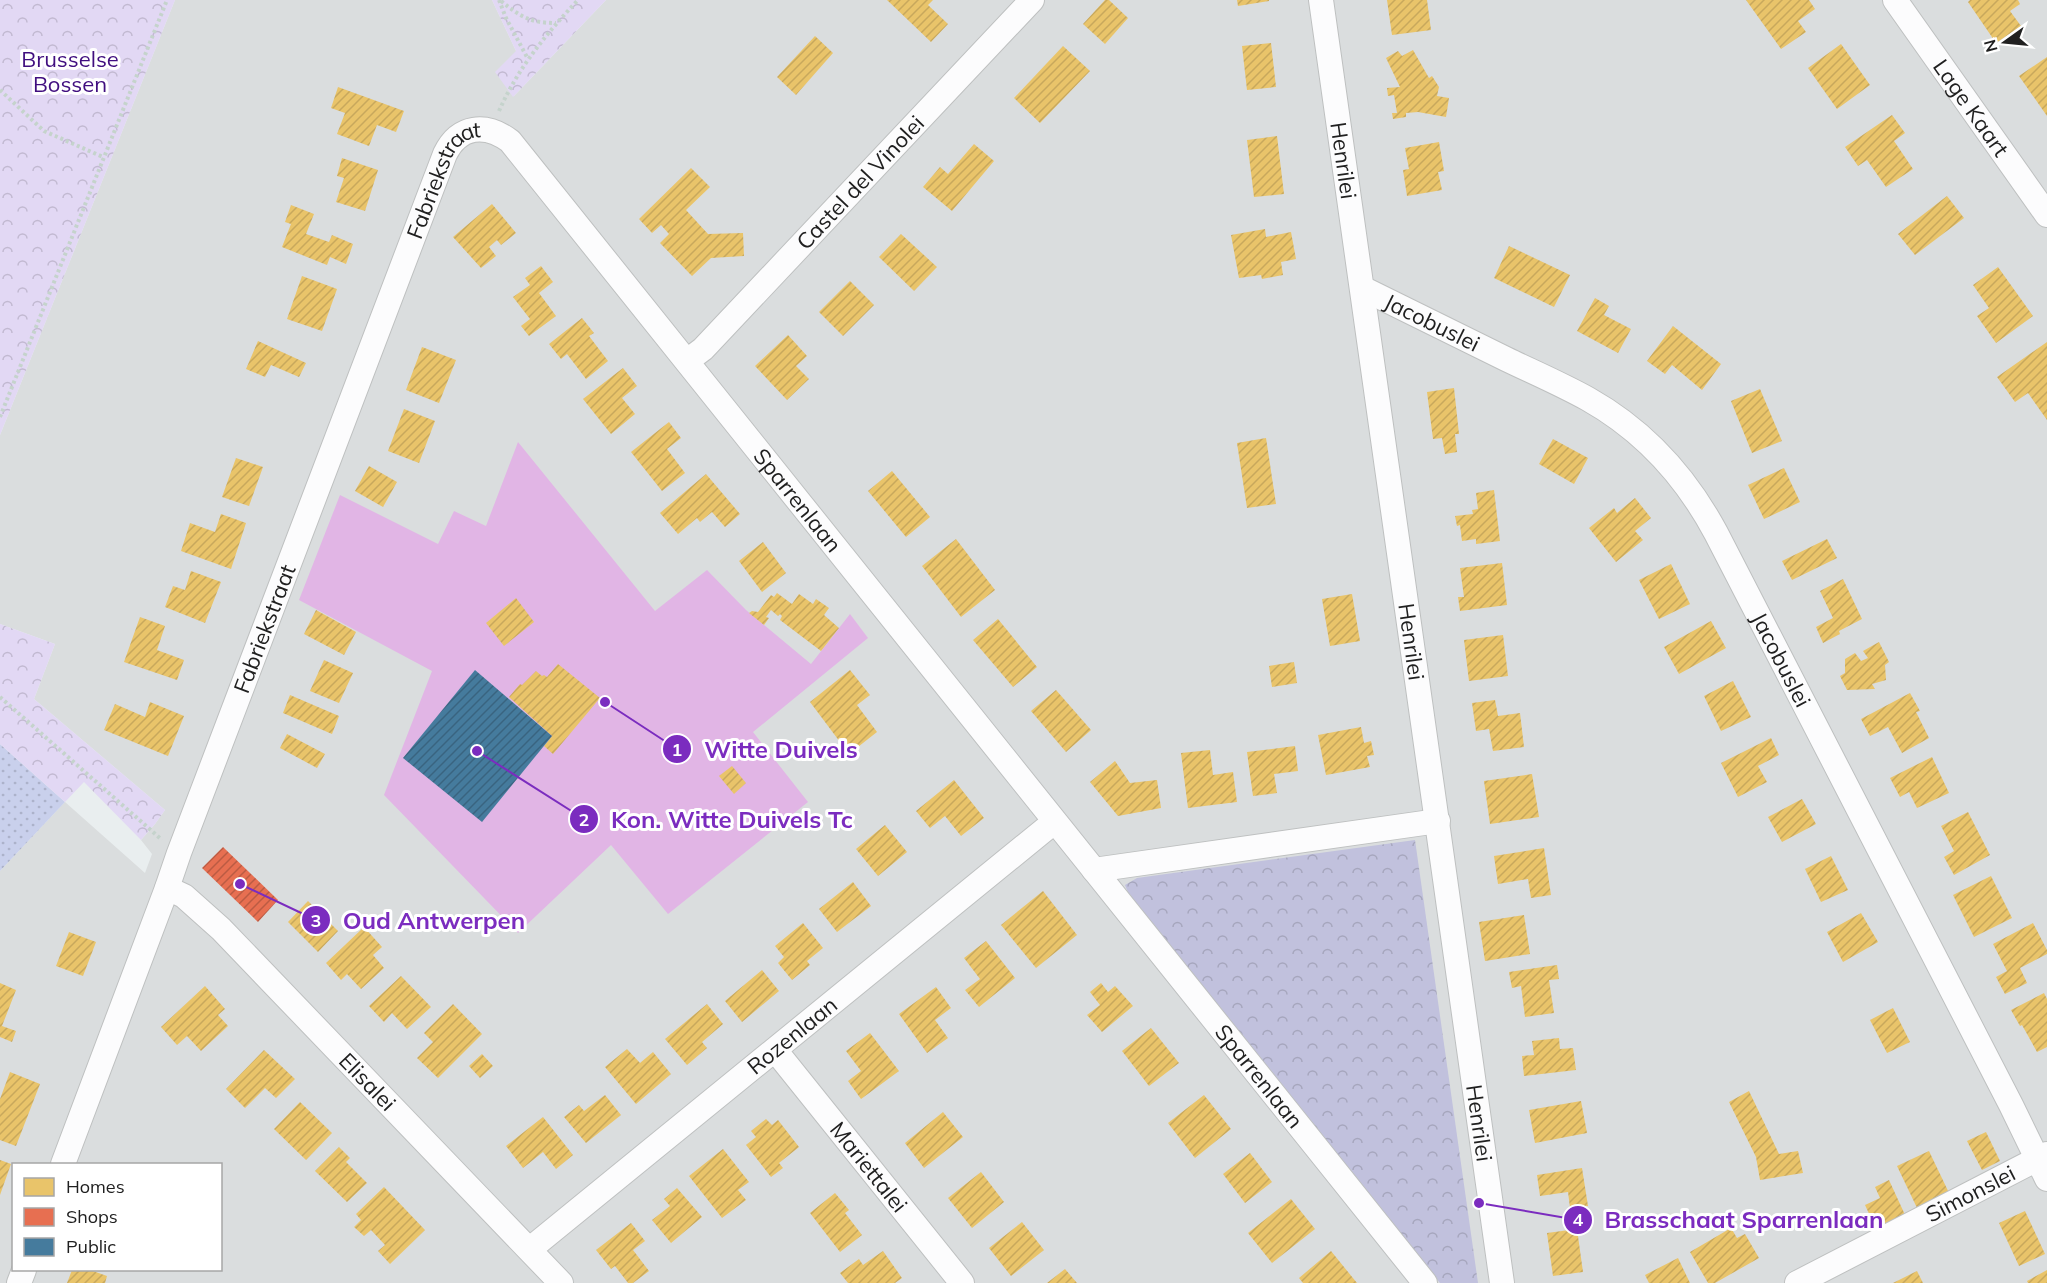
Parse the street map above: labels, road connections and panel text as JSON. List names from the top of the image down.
{
  "streets": {
    "street": [
      "Lage Kaart",
      "Henrilei",
      "Castel del Vinolei",
      "Fabriekstraat",
      "Jacobuslei",
      "Sparrenlaan",
      "Rozenlaan",
      "Elisalei",
      "Mariettalei",
      "Simonslei"
    ]
  },
  "crossings": [
    ["Henrilei", "Jacobuslei"],
    ["Castel del Vinolei", "Sparrenlaan"],
    ["Fabriekstraat", "Sparrenlaan"],
    ["Fabriekstraat", "Elisalei"],
    ["Jacobuslei", "Simonslei"],
    ["Sparrenlaan", "Rozenlaan"],
    ["Rozenlaan", "Elisalei"],
    ["Rozenlaan", "Mariettalei"]
  ],
  "parks": ["Brusselse Bossen"],
  "places": [
    "Witte Duivels",
    "Kon. Witte Duivels Tc",
    "Oud Antwerpen",
    "Brasschaat Sparrenlaan"
  ],
  "legend": ["Homes", "Shops", "Public"],
  "north": "left"
}
